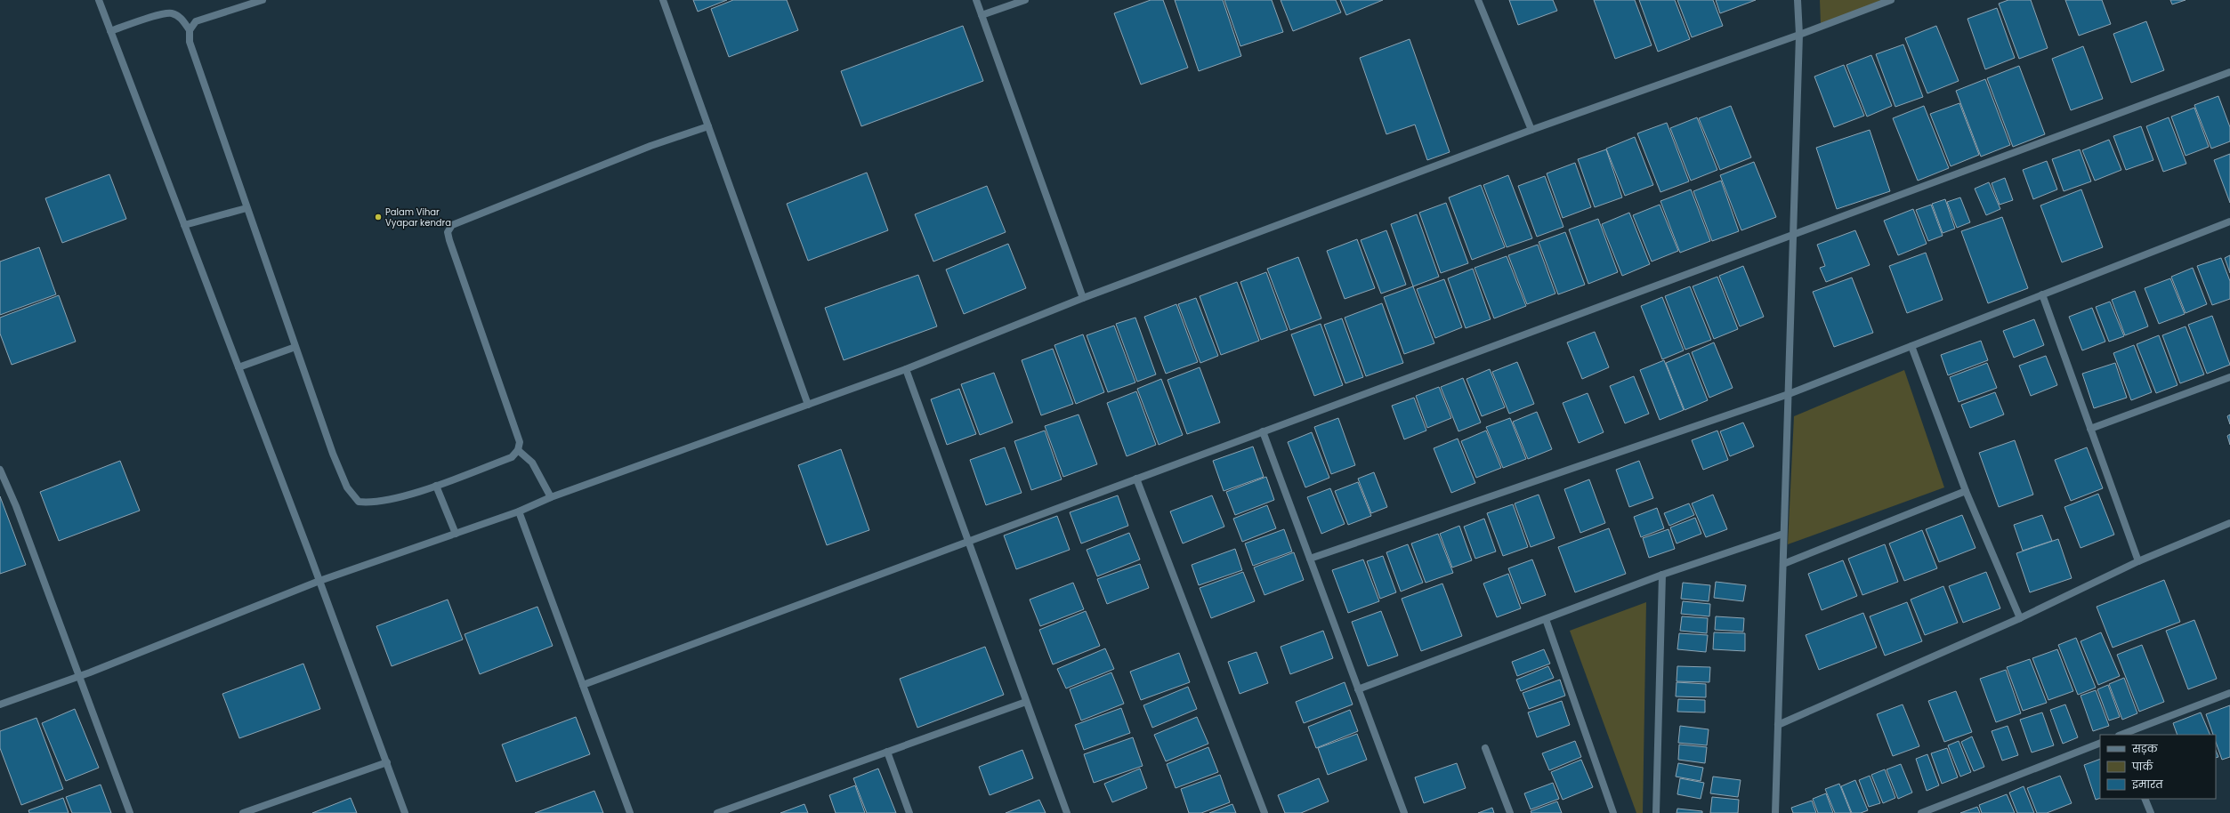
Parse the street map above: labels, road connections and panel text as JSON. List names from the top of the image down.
{
  "places": ["Palam Vihar Vyapar kendra"],
  "legend": ["सड़क", "पार्क", "इमारत"]
}
